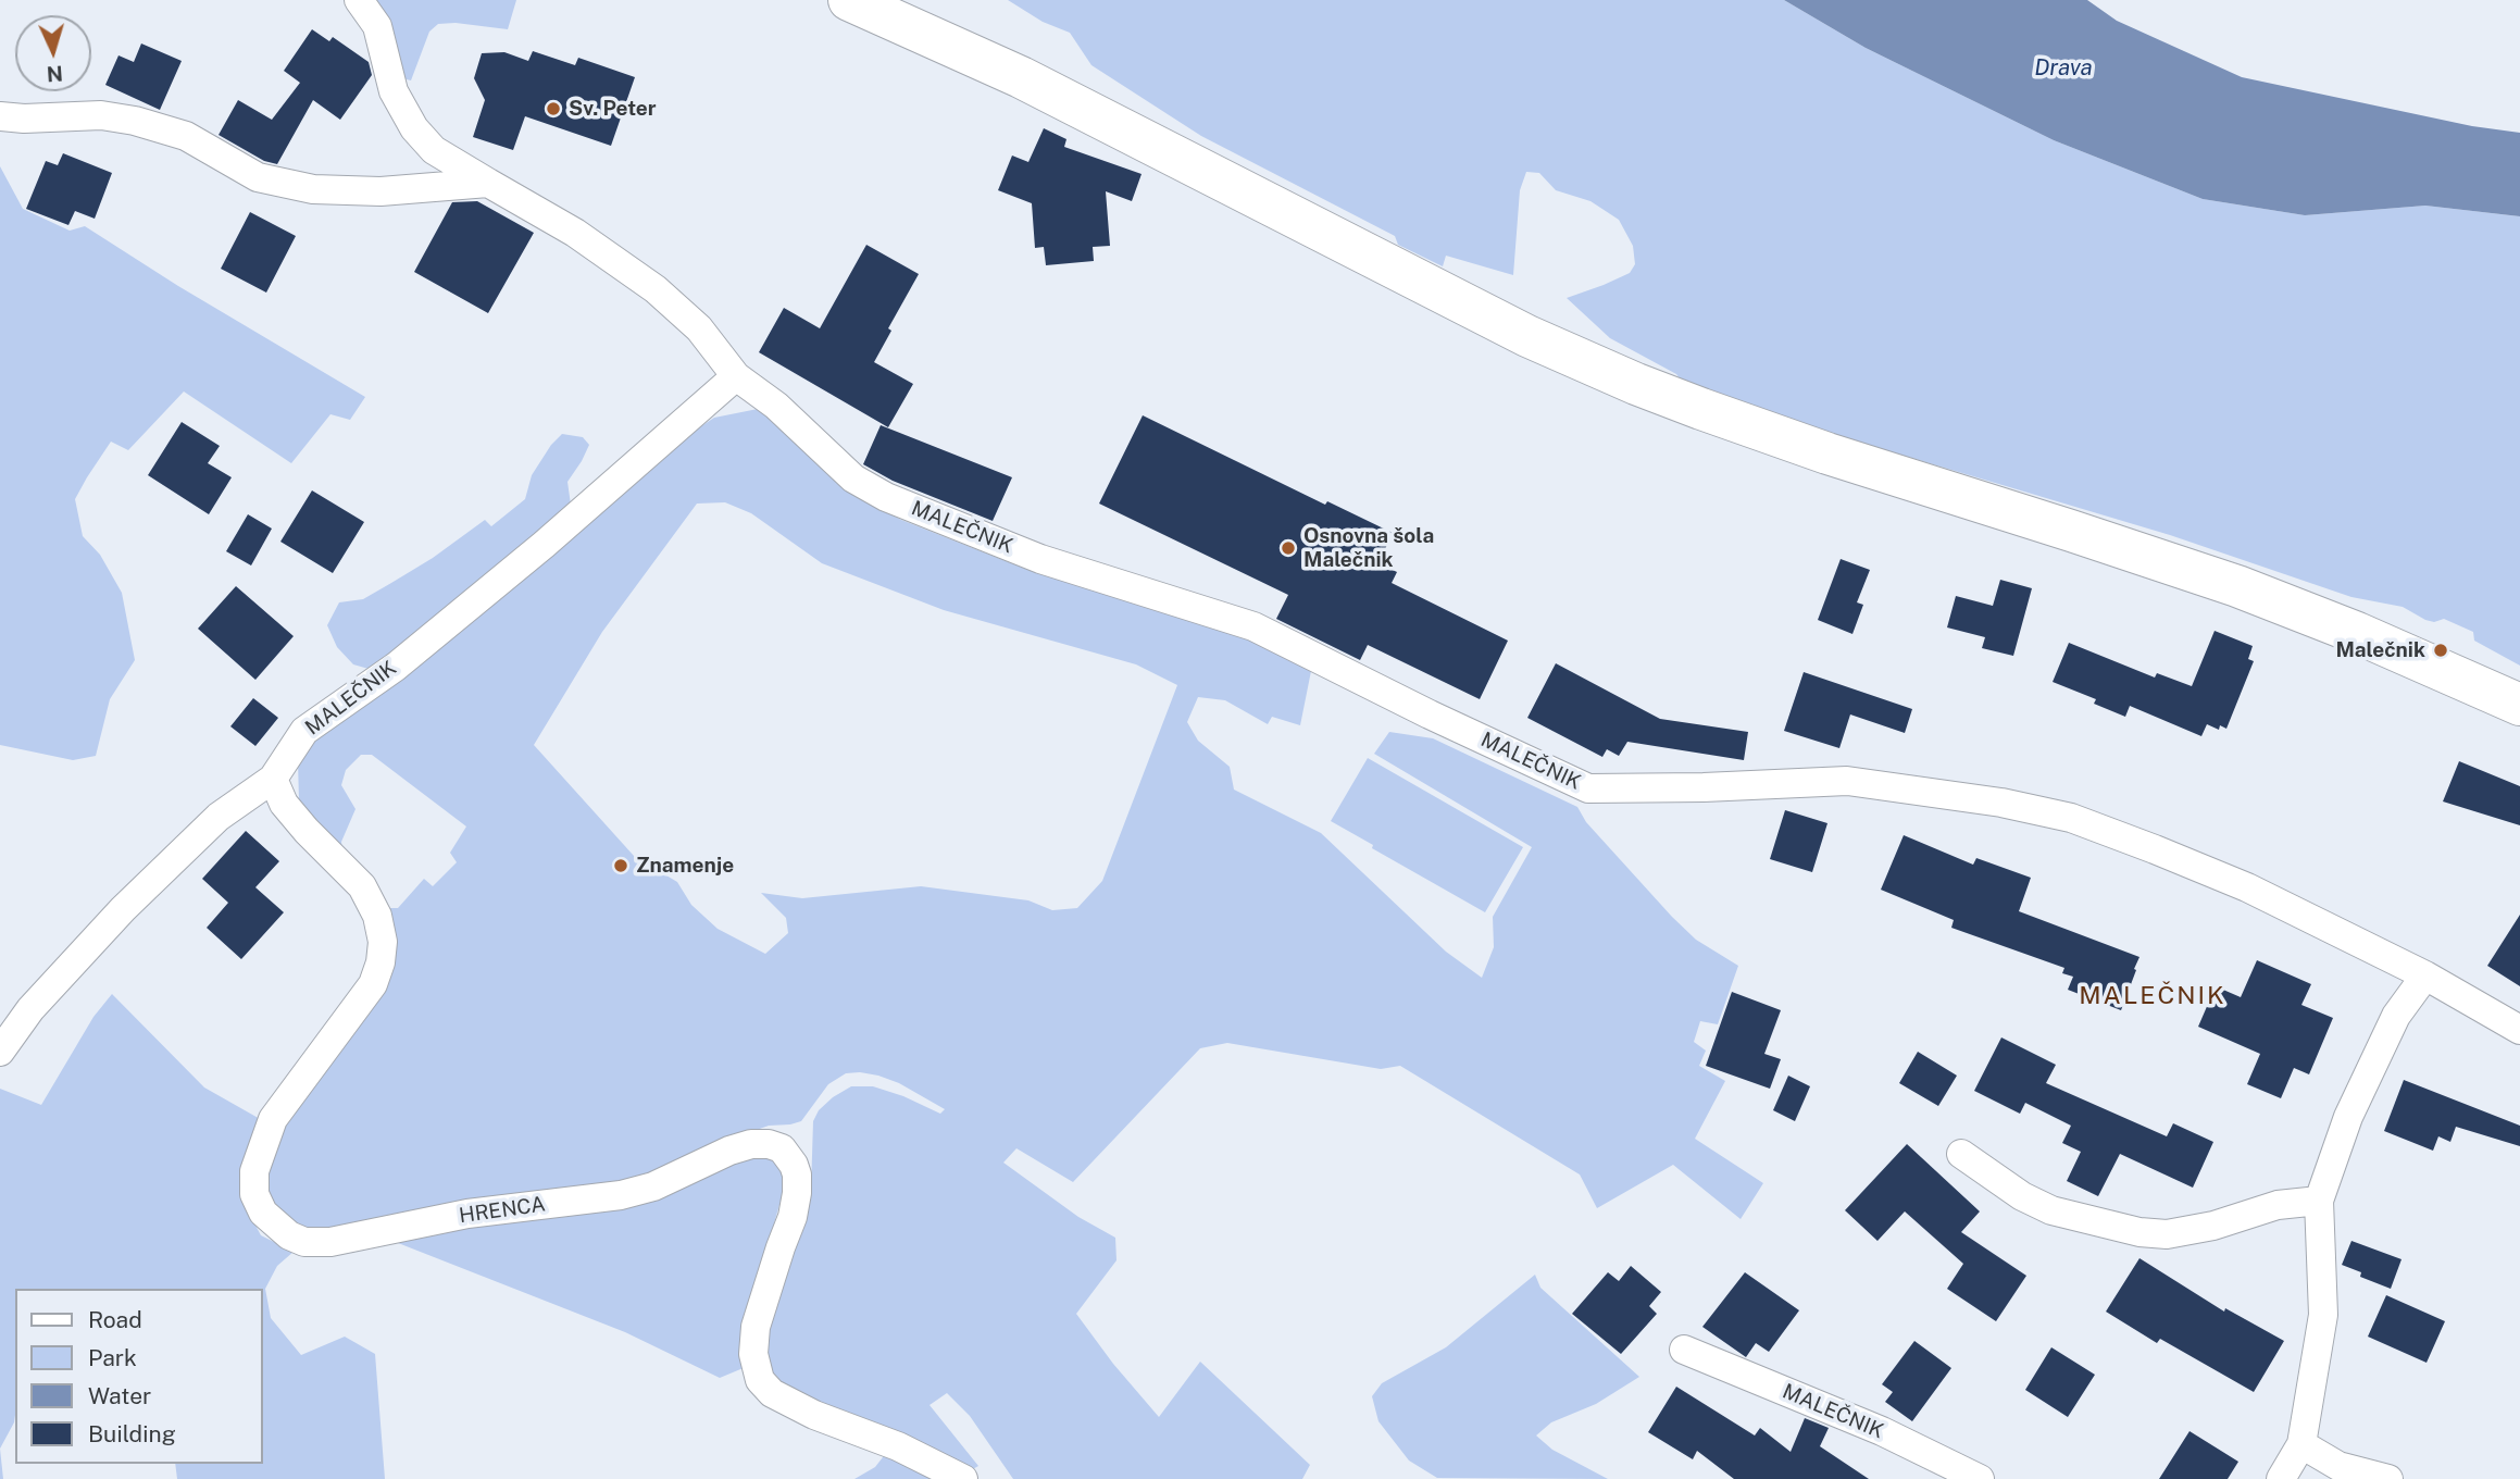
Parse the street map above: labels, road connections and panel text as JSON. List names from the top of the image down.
{
  "streets": {
    "street": ["MALEČNIK", "HRENCA"]
  },
  "crossings": [
    ["MALEČNIK", "HRENCA"]
  ],
  "districts": ["MALEČNIK"],
  "water": ["Drava"],
  "places": [
    "Sv. Peter",
    "Osnovna šola Malečnik",
    "Malečnik",
    "Znamenje"
  ],
  "legend": [
    "Road",
    "Park",
    "Water",
    "Building"
  ],
  "north": "bottom"
}
